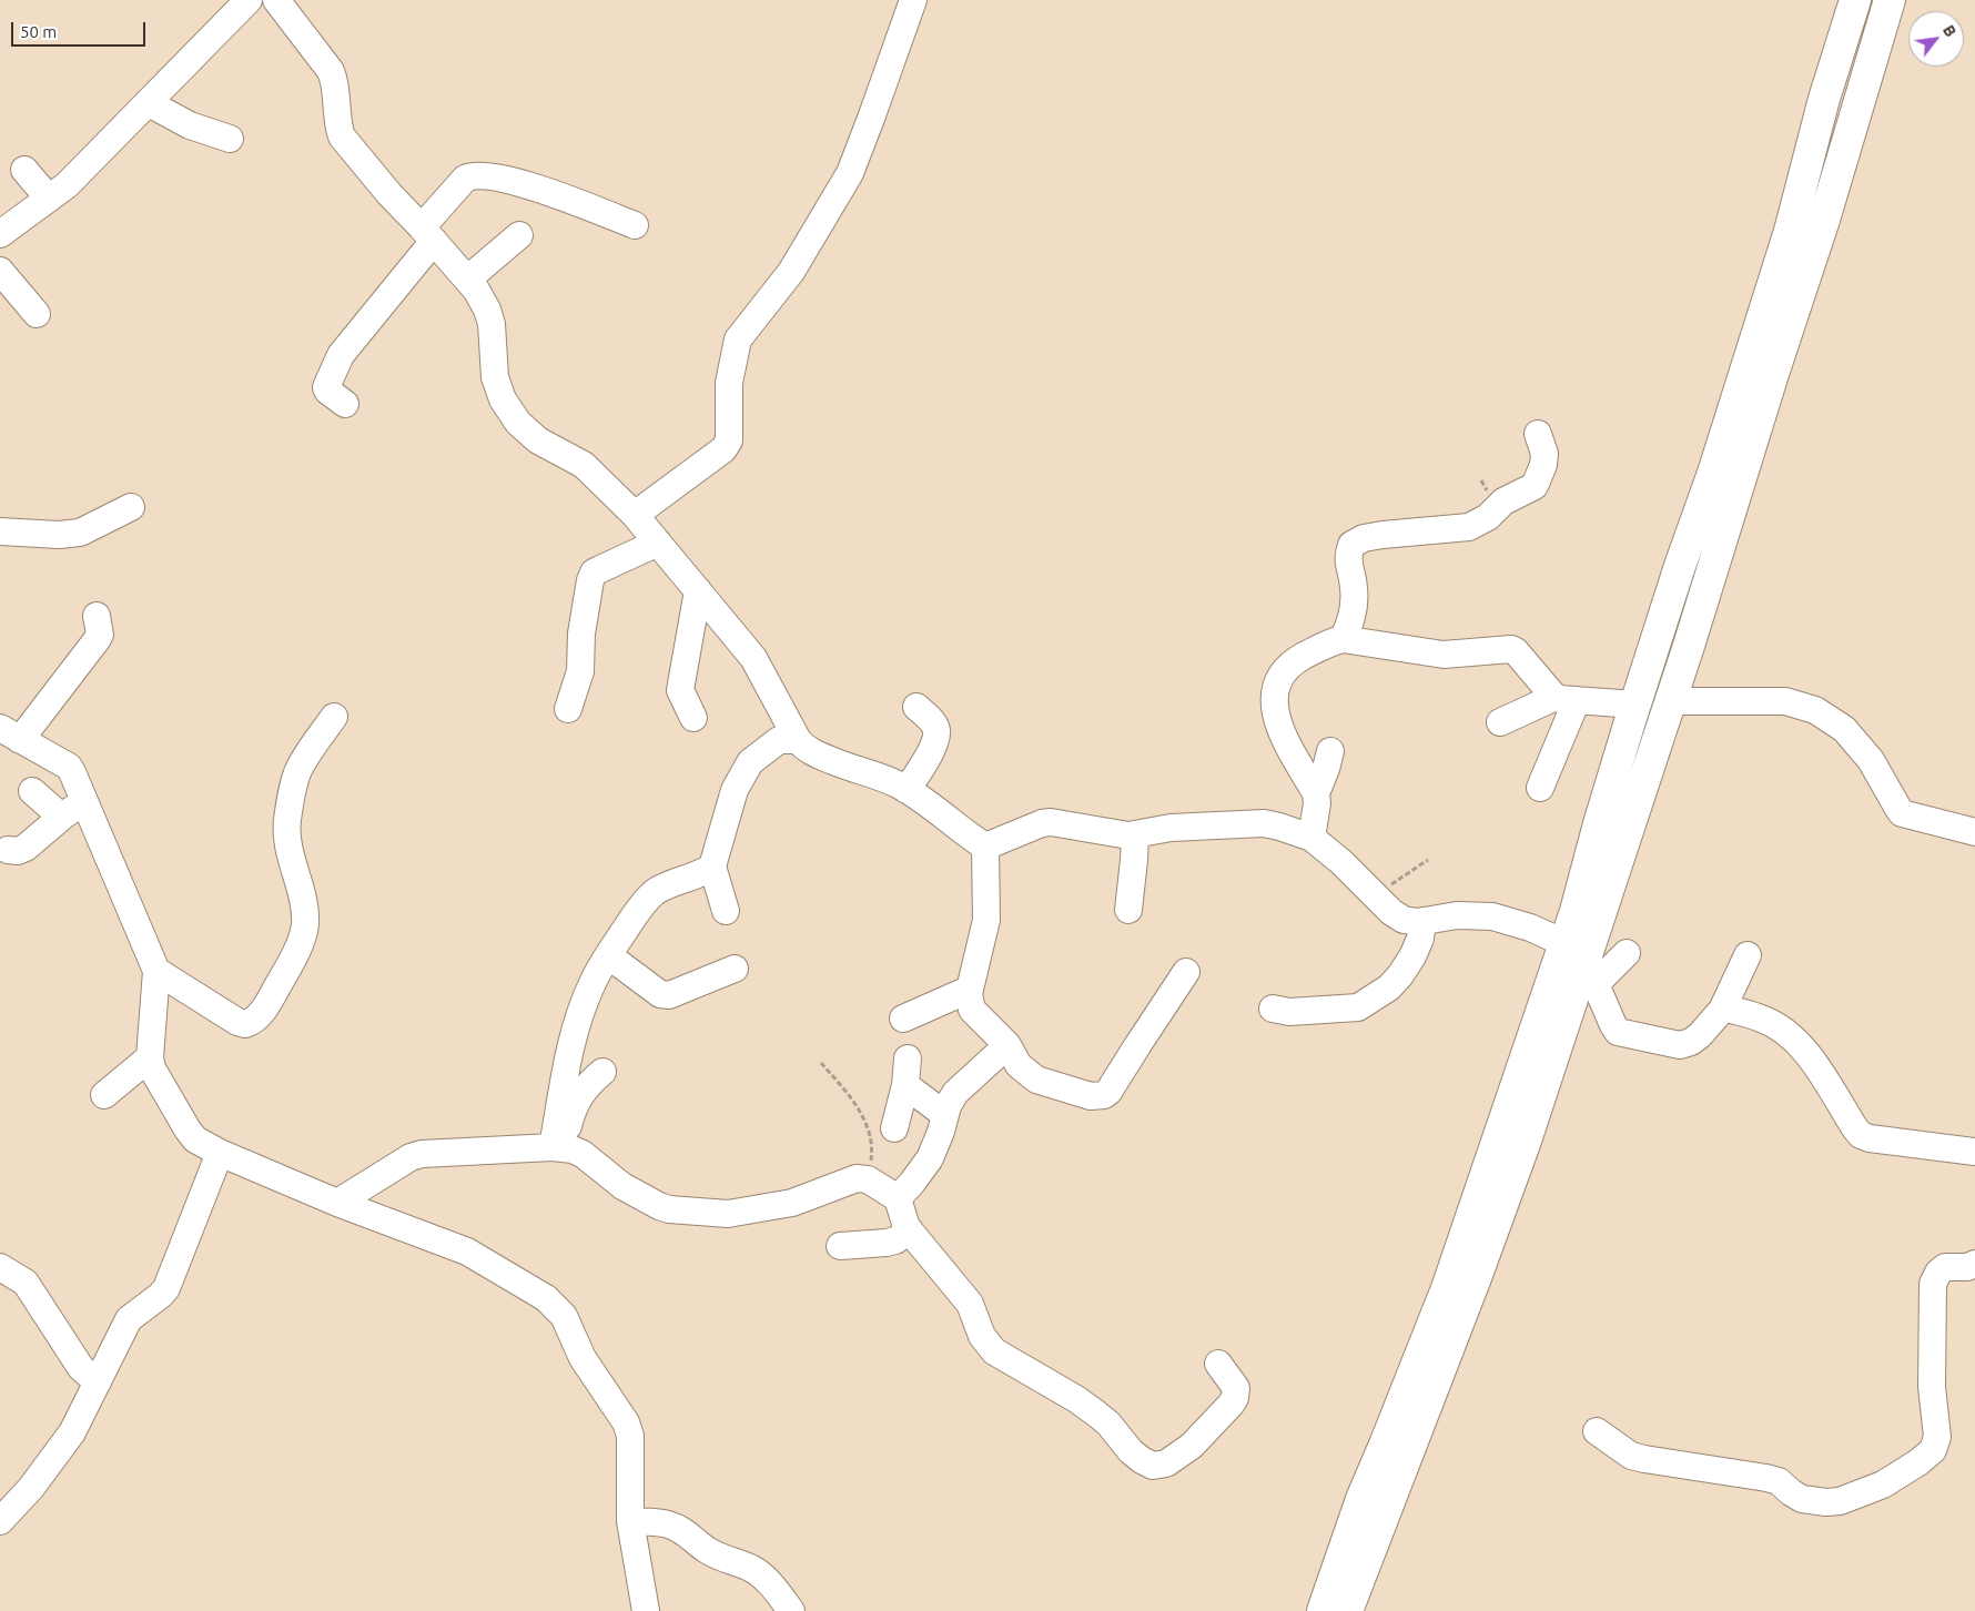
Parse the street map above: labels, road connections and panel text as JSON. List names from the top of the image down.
{
  "scale_bar": "50 m",
  "north": "top right"
}
